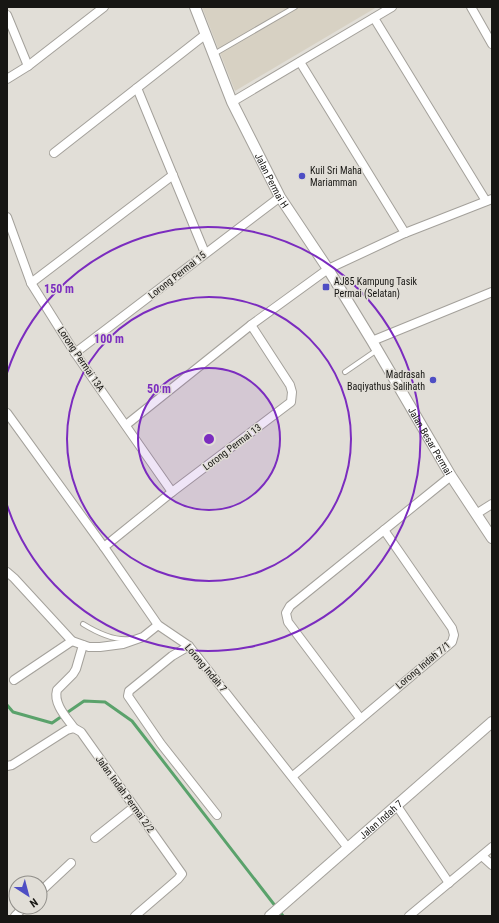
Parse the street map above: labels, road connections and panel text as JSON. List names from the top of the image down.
{
  "streets": {
    "street": [
      "Jalan Permai H",
      "Lorong Permai 15",
      "Lorong Permai 13A",
      "Jalan Besar Permai",
      "Lorong Permai 13",
      "Lorong Indah 7/1",
      "Lorong Indah 7",
      "Jalan Indah Permai 2/2",
      "Jalan Indah 7"
    ]
  },
  "crossings": [
    ["Jalan Permai H", "Lorong Permai 15"],
    ["Jalan Permai H", "Jalan Besar Permai"],
    ["Lorong Permai 15", "Lorong Permai 13A"],
    ["Lorong Permai 13A", "Lorong Permai 13"],
    ["Lorong Permai 13", "Lorong Indah 7"],
    ["Lorong Indah 7/1", "Lorong Indah 7"],
    ["Lorong Indah 7", "Jalan Indah 7"]
  ],
  "places": {
    "other": ["Kuil Sri Maha Mariamman", "Madrasah Baqiyathus Salihath"],
    "transit": ["AJ85 Kampung Tasik Permai (Selatan)"]
  },
  "north": "bottom right",
  "rings": ["150 m", "100 m", "50 m"]
}
